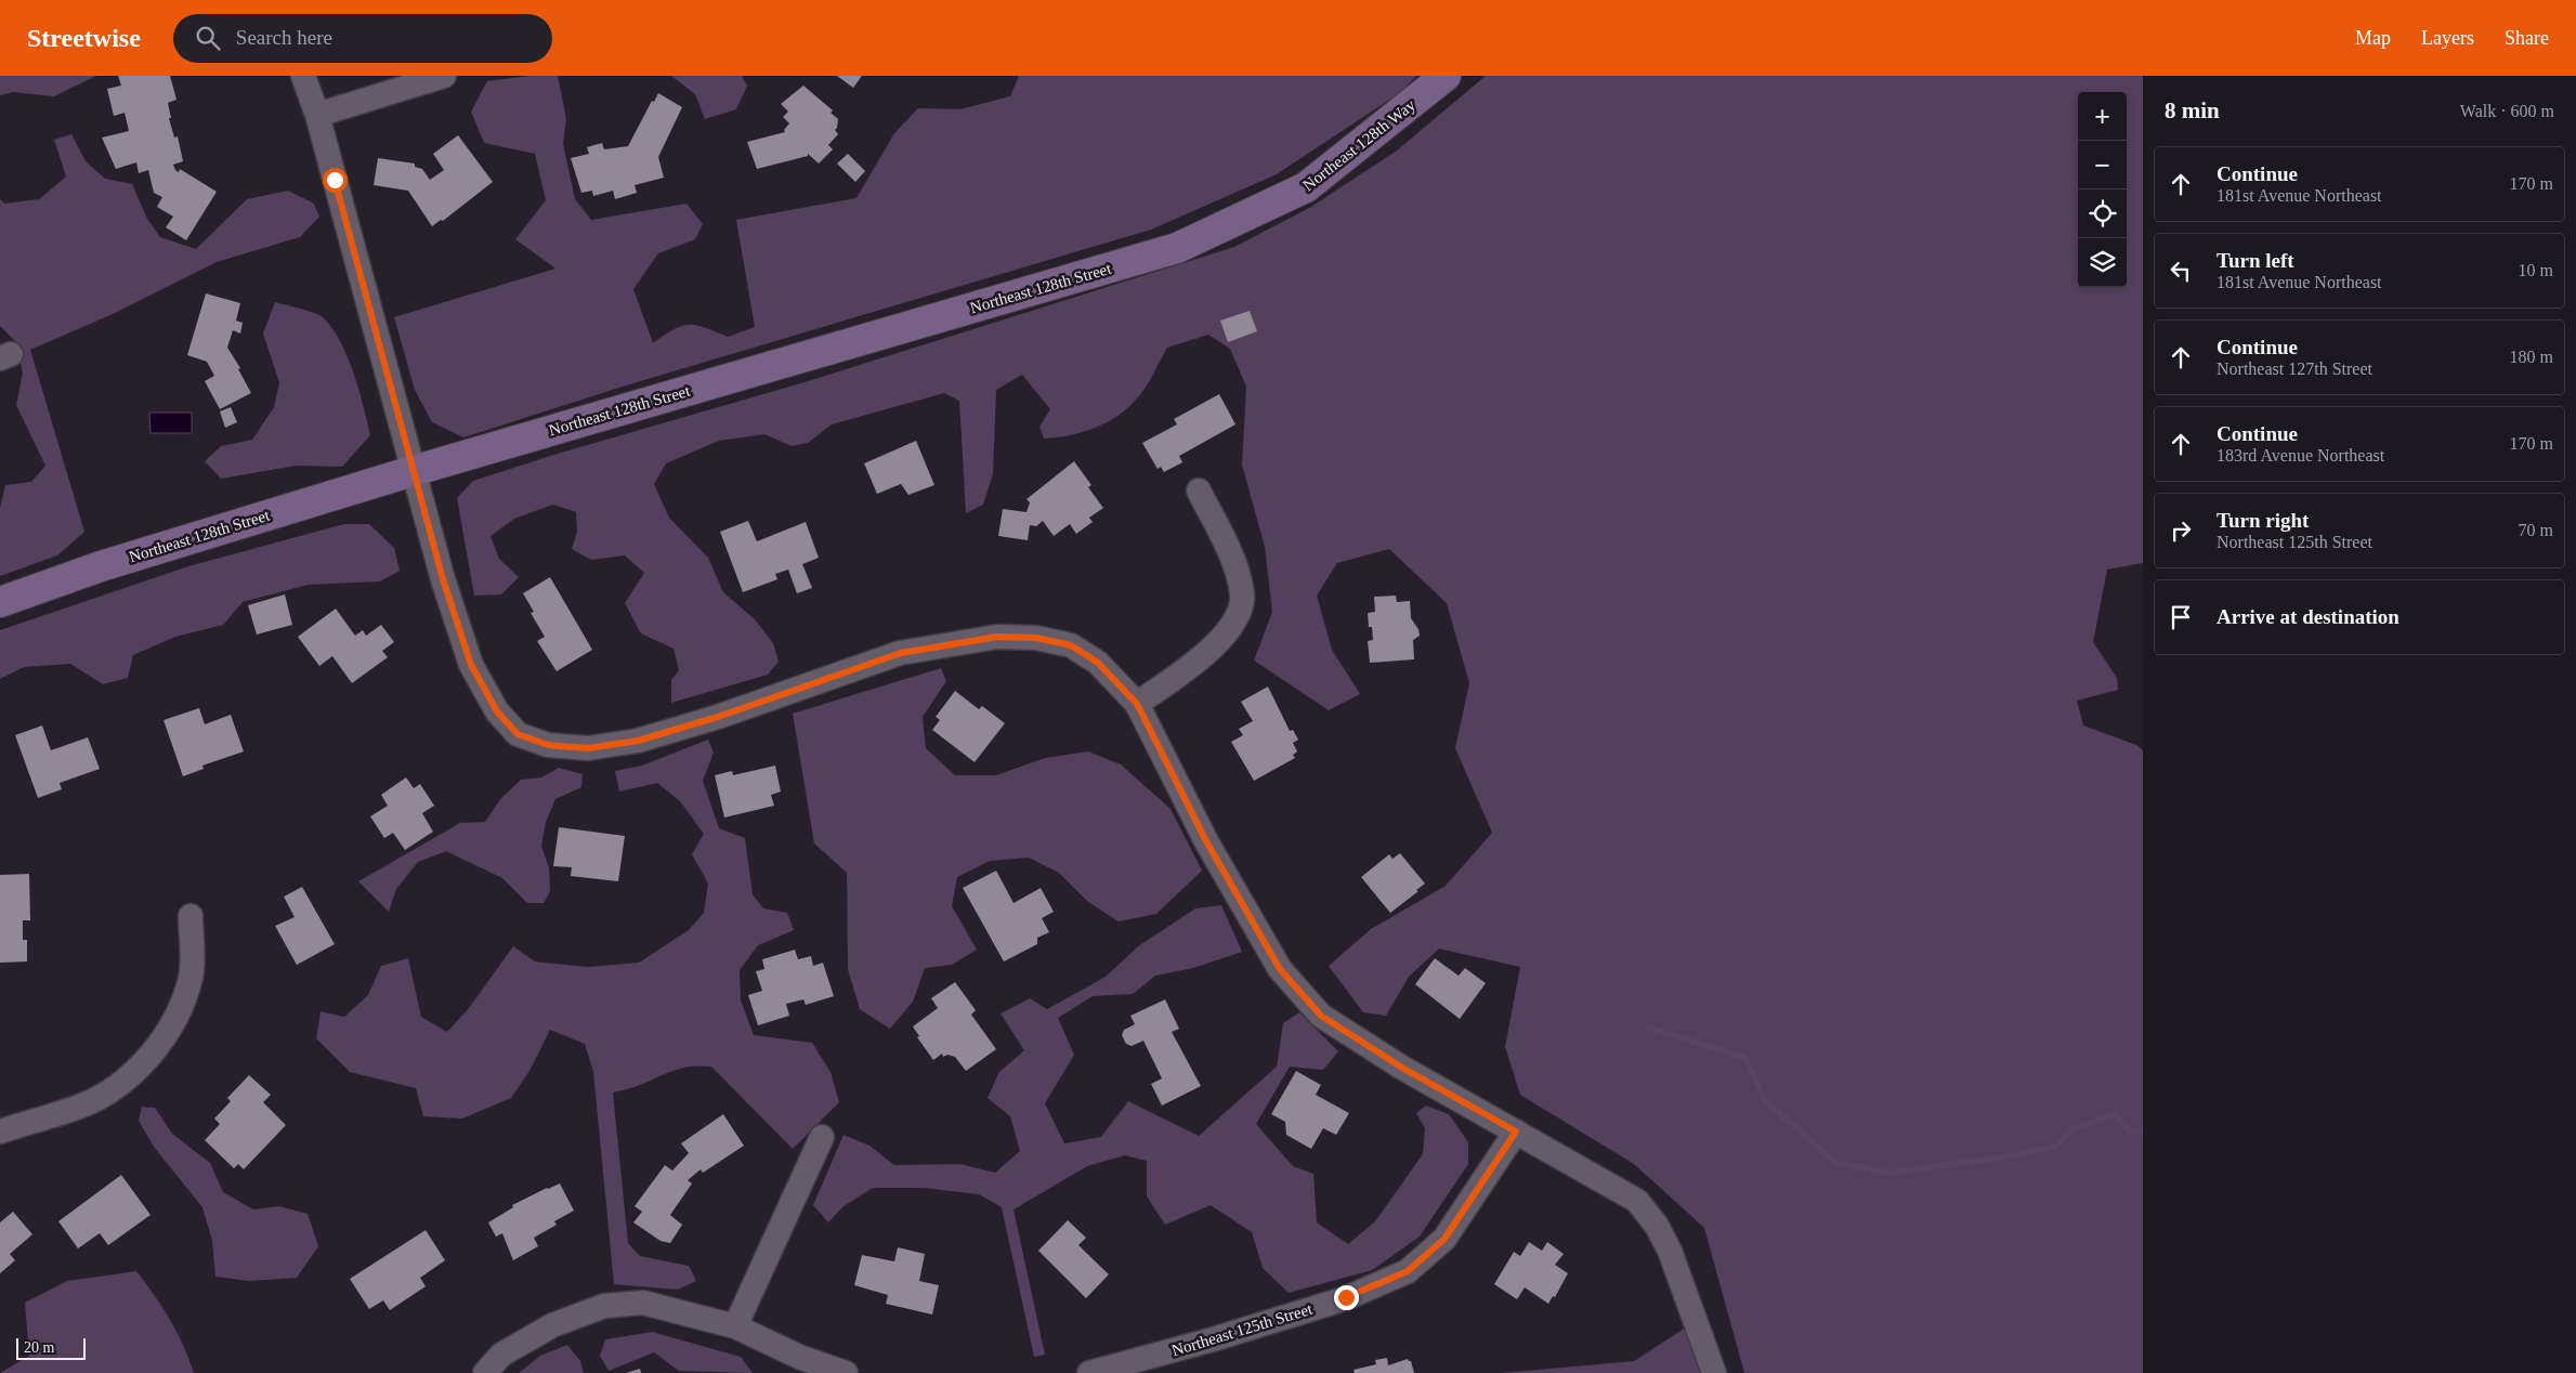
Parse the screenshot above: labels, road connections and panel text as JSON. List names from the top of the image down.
{
  "streets": {
    "street": ["Northeast 128th Way", "Northeast 128th Street", "Northeast 125th Street"]
  },
  "crossings": [
    ["Northeast 128th Way", "Northeast 128th Street"]
  ],
  "scale_bar": "20 m",
  "page": {
    "header": "Streetwise",
    "search": "Search here",
    "nav": ["Map", "Layers", "Share"],
    "heading": ["8 min", "Walk · 600 m"],
    "map_buttons": ["+", "−"],
    "list": [
      ["Continue", "181st Avenue Northeast", "170 m"],
      ["Turn left", "181st Avenue Northeast", "10 m"],
      ["Continue", "Northeast 127th Street", "180 m"],
      ["Continue", "183rd Avenue Northeast", "170 m"],
      ["Turn right", "Northeast 125th Street", "70 m"],
      "Arrive at destination"
    ],
    "scale": "20 m"
  }
}
